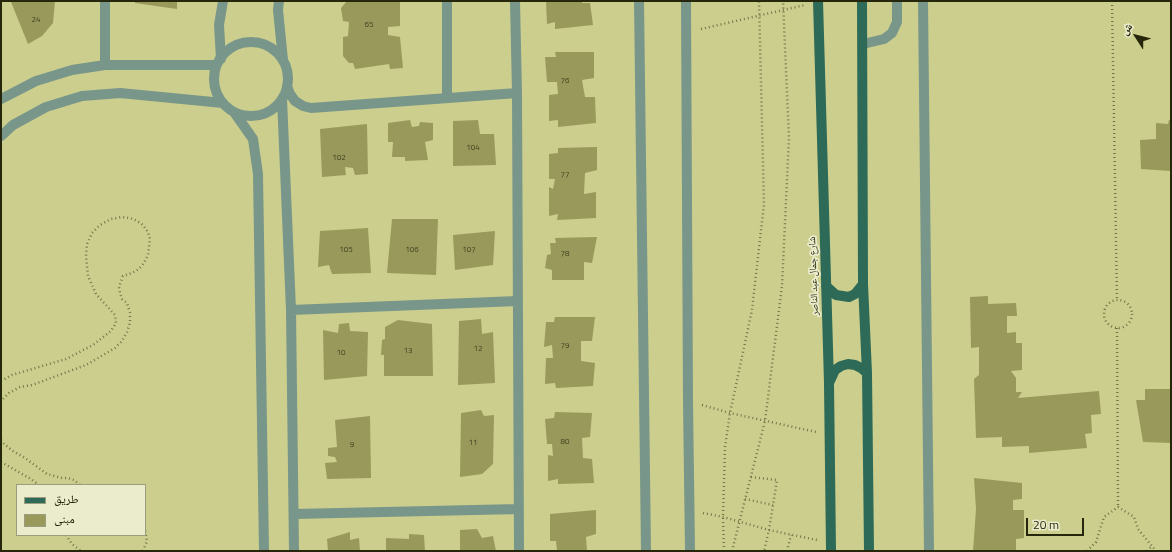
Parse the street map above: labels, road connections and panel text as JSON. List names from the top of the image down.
{
  "streets": {
    "main road": ["شارع جمال عبد الناصر"]
  },
  "house_numbers": [
    "24",
    "65",
    "76",
    "104",
    "102",
    "77",
    "105",
    "106",
    "107",
    "78",
    "79",
    "12",
    "13",
    "10",
    "80",
    "11",
    "9"
  ],
  "legend": ["طريق", "مبنى"],
  "scale_bar": "20 m",
  "north": "top left"
}
